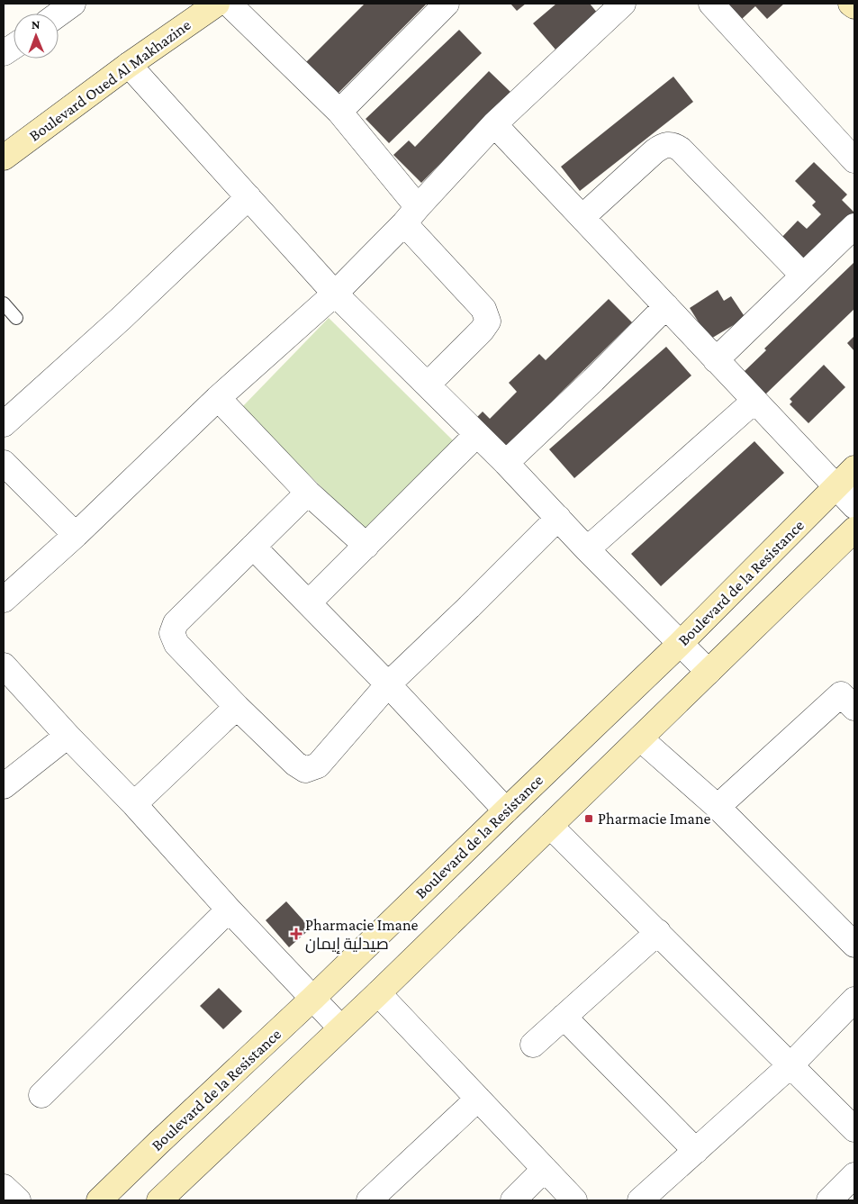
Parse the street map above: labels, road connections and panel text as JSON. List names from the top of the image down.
{
  "streets": {
    "main road": ["Boulevard Oued Al Makhazine", "Boulevard de la Resistance"]
  },
  "places": {
    "transit": ["Pharmacie Imane"],
    "health": ["Pharmacie Imane صيدلية إيمان"]
  },
  "north": "top"
}
